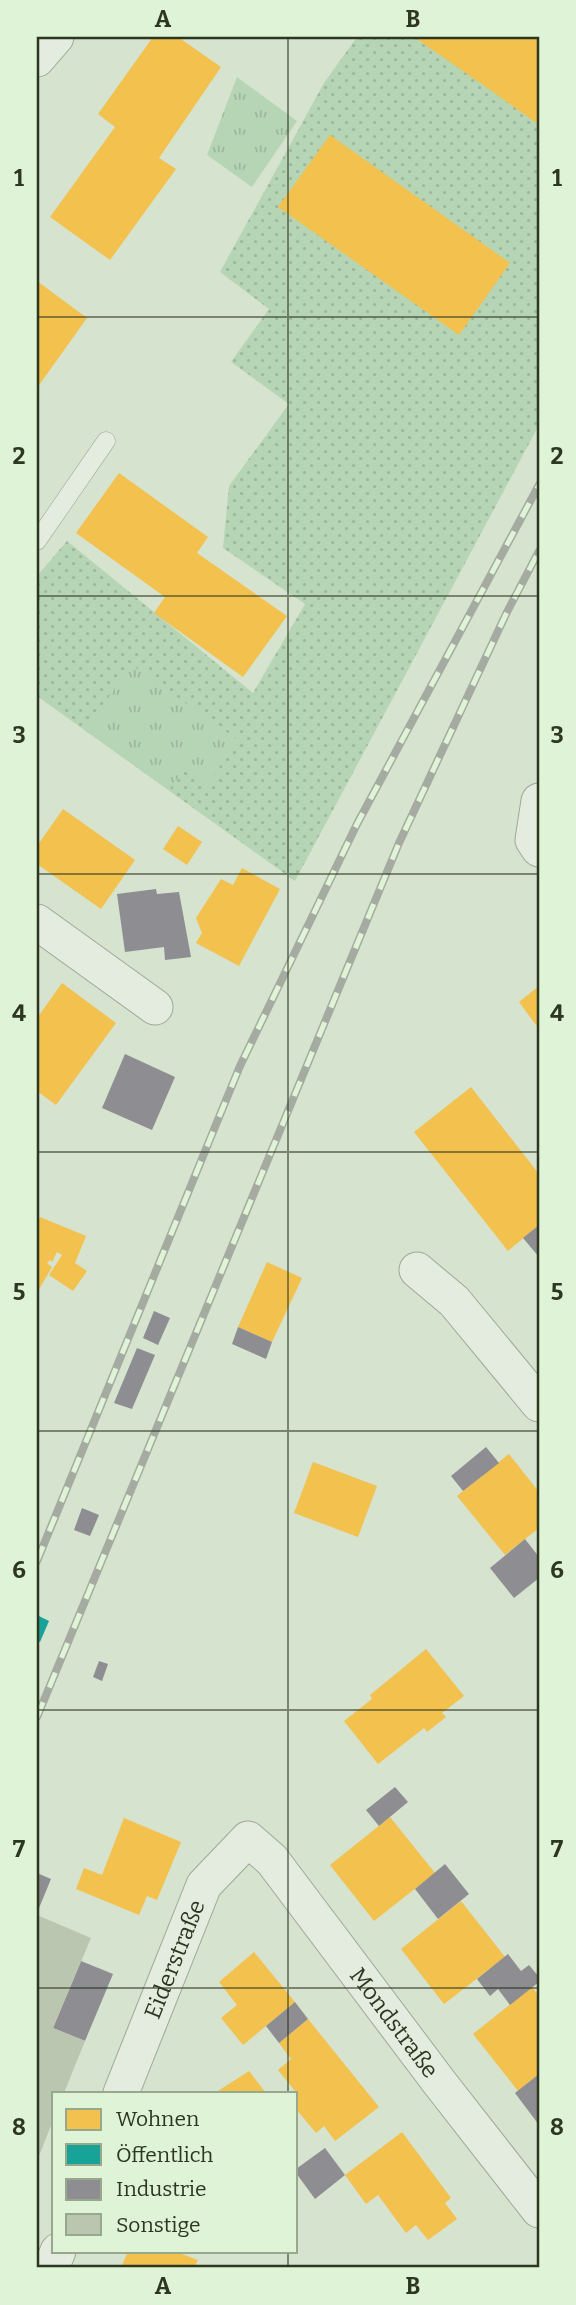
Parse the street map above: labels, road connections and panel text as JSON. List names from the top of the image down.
{
  "streets": {
    "street": ["Eiderstraße", "Mondstraße"]
  },
  "crossings": [
    ["Eiderstraße", "Mondstraße"]
  ],
  "legend": [
    "Wohnen",
    "Öffentlich",
    "Industrie",
    "Sonstige"
  ],
  "grid": {
    "columns": ["A", "B"],
    "rows": [
      "1",
      "2",
      "3",
      "4",
      "5",
      "6",
      "7",
      "8"
    ]
  }
}
